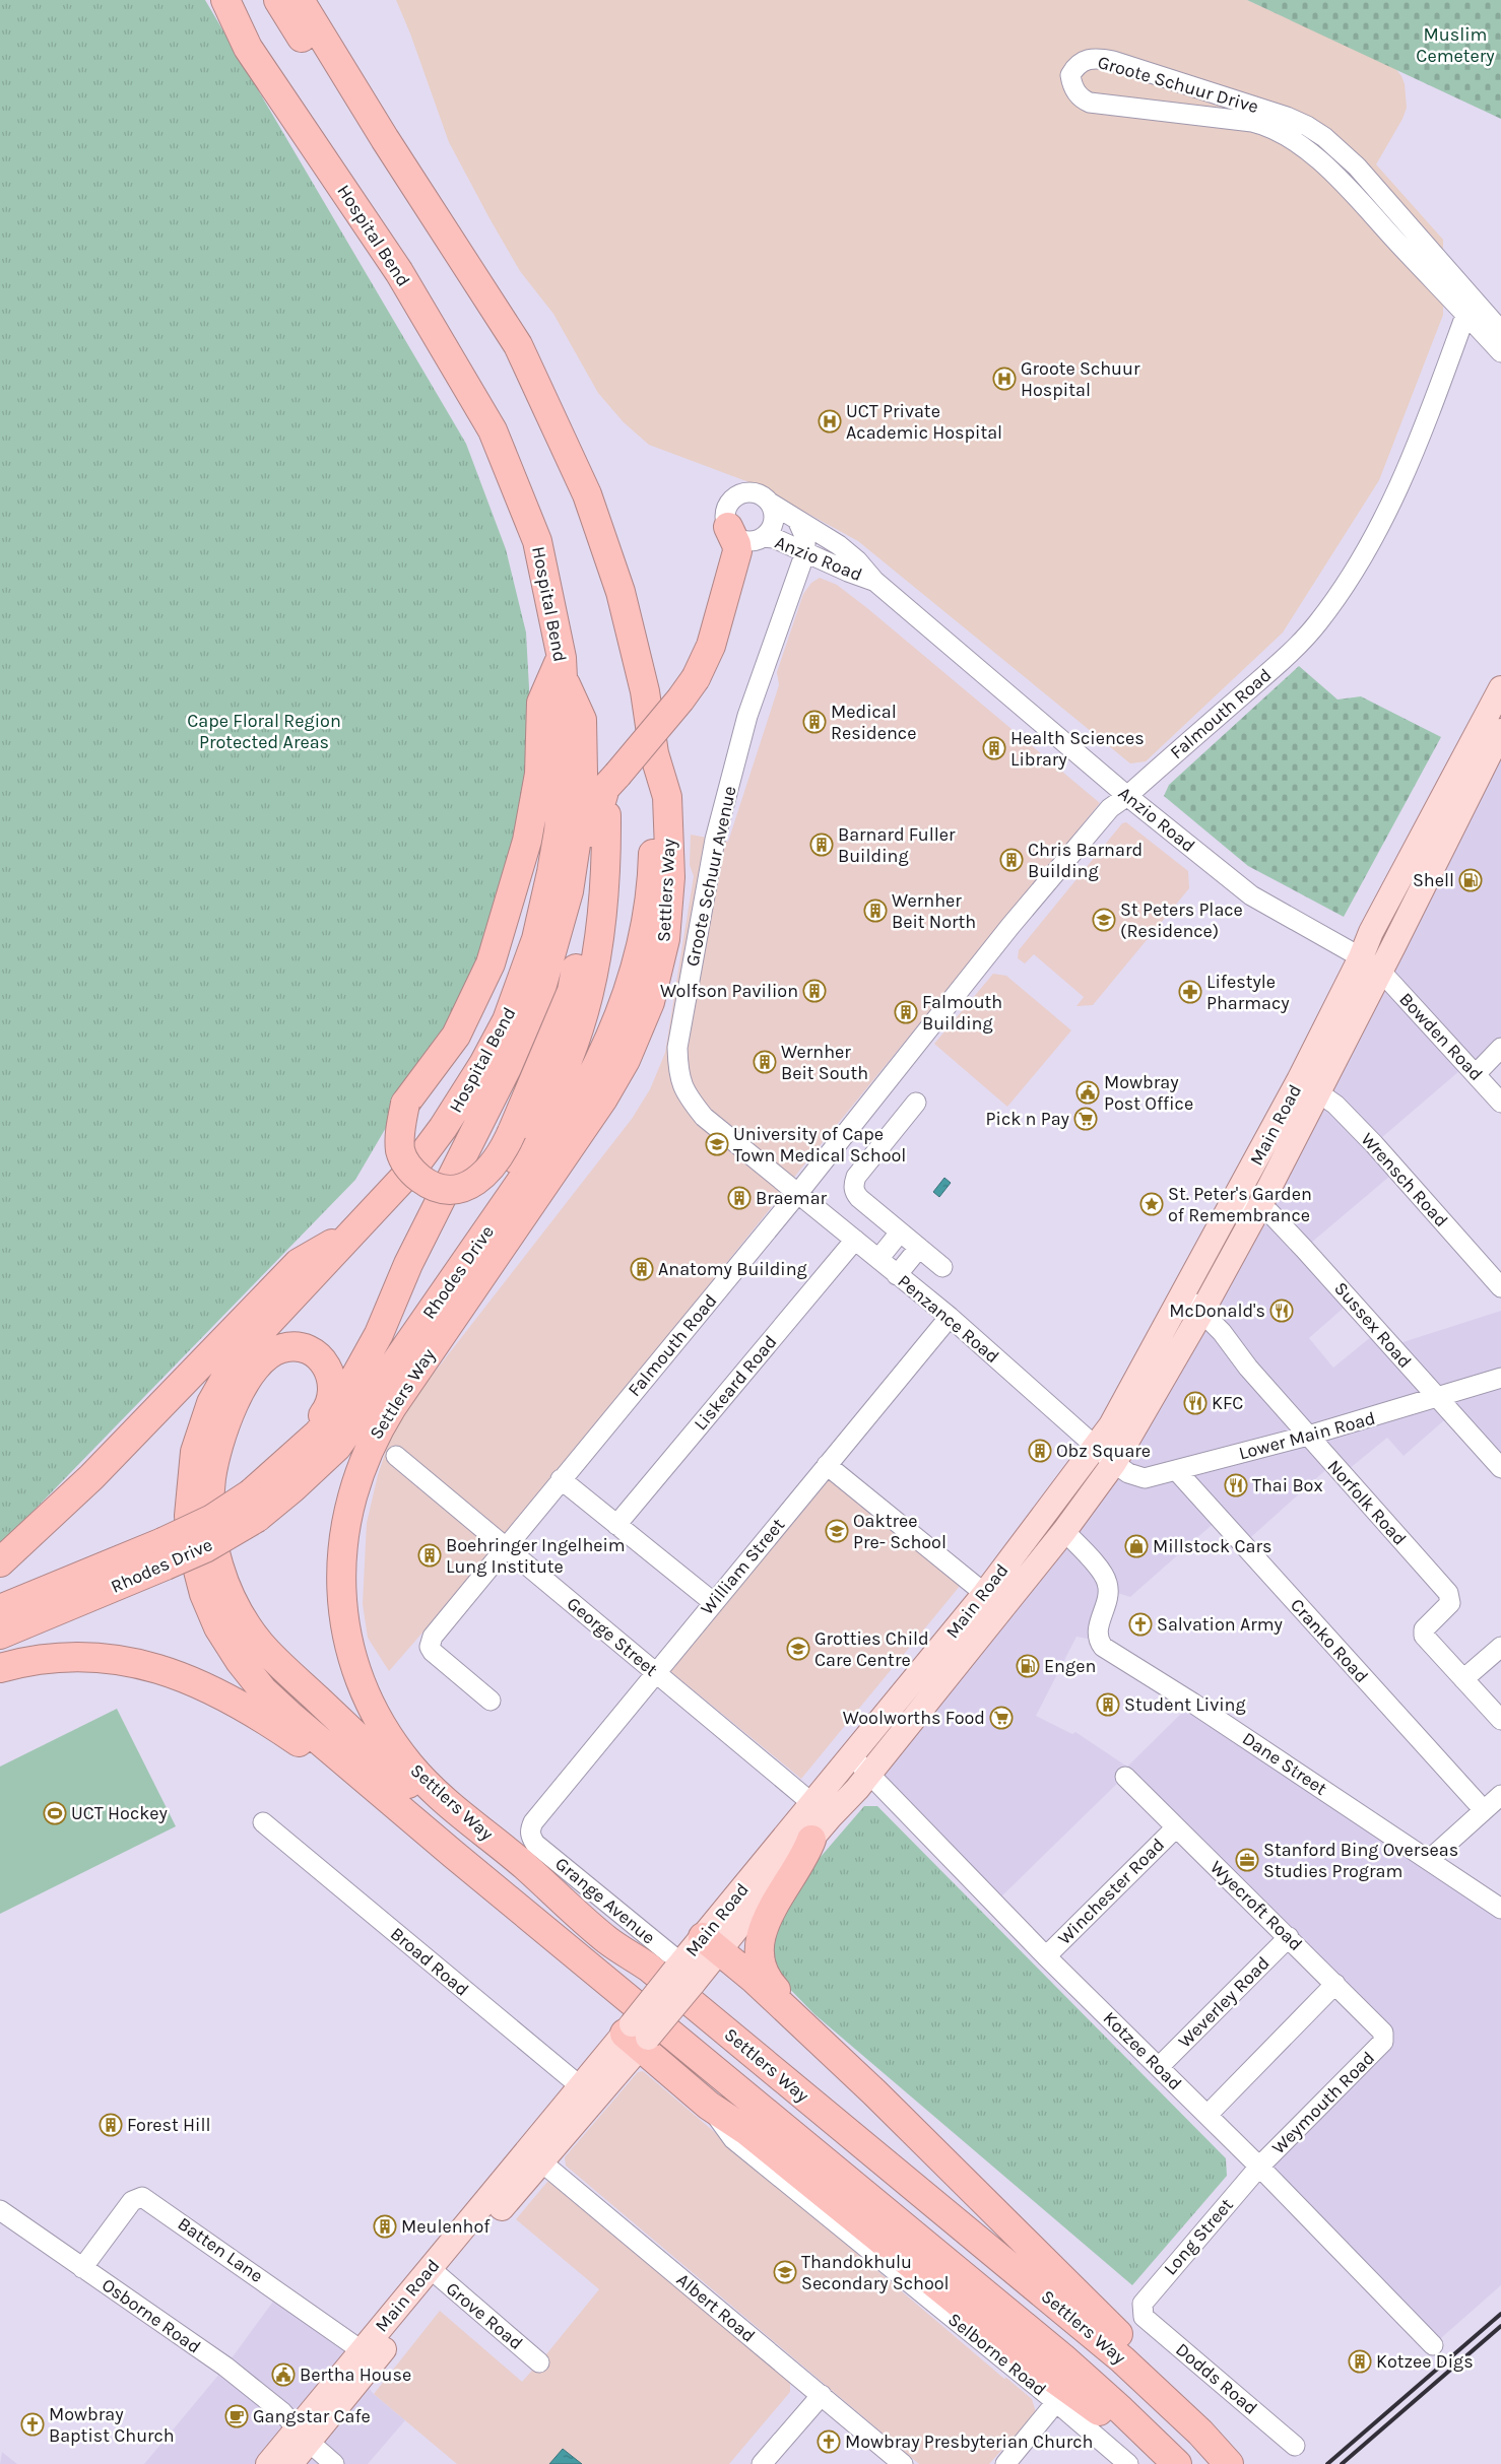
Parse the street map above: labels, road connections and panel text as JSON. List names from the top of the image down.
{
  "streets": {
    "highway": ["Hospital Bend", "Settlers Way", "Rhodes Drive"],
    "main road": ["Main Road"],
    "street": [
      "Groote Schuur Drive",
      "Anzio Road",
      "Falmouth Road",
      "Groote Schuur Avenue",
      "Bowden Road",
      "Wrensch Road",
      "Penzance Road",
      "Sussex Road",
      "Liskeard Road",
      "Lower Main Road",
      "Norfolk Road",
      "William Street",
      "George Street",
      "Cranko Road",
      "Dane Street",
      "Winchester Road",
      "Grange Avenue",
      "Wyecroft Road",
      "Broad Road",
      "Weverley Road",
      "Kotzee Road",
      "Weymouth Road",
      "Long Street",
      "Batten Lane",
      "Albert Road",
      "Osborne Road",
      "Grove Road",
      "Selborne Road",
      "Dodds Road"
    ]
  },
  "crossings": [
    ["Groote Schuur Drive", "Falmouth Road"],
    ["Hospital Bend", "Settlers Way"],
    ["Anzio Road", "Falmouth Road"],
    ["Anzio Road", "Groote Schuur Avenue"],
    ["Anzio Road", "Bowden Road"],
    ["Anzio Road", "Main Road"],
    ["Falmouth Road", "Groote Schuur Avenue"],
    ["Falmouth Road", "Penzance Road"],
    ["Falmouth Road", "George Street"],
    ["Groote Schuur Avenue", "Penzance Road"],
    ["Bowden Road", "Main Road"],
    ["Main Road", "Wrensch Road"],
    ["Main Road", "Penzance Road"],
    ["Main Road", "Sussex Road"],
    ["Main Road", "Lower Main Road"],
    ["Main Road", "Norfolk Road"],
    ["Main Road", "George Street"],
    ["Main Road", "Dane Street"],
    ["Main Road", "Grange Avenue"],
    ["Main Road", "Broad Road"],
    ["Main Road", "Kotzee Road"],
    ["Main Road", "Batten Lane"],
    ["Main Road", "Albert Road"],
    ["Main Road", "Osborne Road"],
    ["Main Road", "Grove Road"],
    ["Penzance Road", "Liskeard Road"],
    ["Penzance Road", "Lower Main Road"],
    ["Penzance Road", "William Street"],
    ["Sussex Road", "Lower Main Road"],
    ["Lower Main Road", "Norfolk Road"],
    ["Lower Main Road", "Cranko Road"],
    ["William Street", "George Street"],
    ["William Street", "Grange Avenue"],
    ["Winchester Road", "Wyecroft Road"],
    ["Winchester Road", "Kotzee Road"],
    ["Wyecroft Road", "Weverley Road"],
    ["Wyecroft Road", "Weymouth Road"],
    ["Weverley Road", "Kotzee Road"],
    ["Kotzee Road", "Weymouth Road"],
    ["Kotzee Road", "Long Street"],
    ["Weymouth Road", "Long Street"],
    ["Long Street", "Dodds Road"],
    ["Batten Lane", "Osborne Road"]
  ],
  "parks": ["Muslim Cemetery", "Cape Floral Region Protected Areas"],
  "places": {
    "hospital": ["Groote Schuur Hospital", "UCT Private Academic Hospital"],
    "building": [
      "Medical Residence",
      "Health Sciences Library",
      "Barnard Fuller Building",
      "Chris Barnard Building",
      "Wernher Beit North",
      "Wolfson Pavilion",
      "Falmouth Building",
      "Wernher Beit South",
      "Braemar",
      "Anatomy Building",
      "Obz Square",
      "Boehringer Ingelheim Lung Institute",
      "Student Living",
      "Forest Hill",
      "Meulenhof",
      "Kotzee Digs"
    ],
    "fuel station": ["Shell", "Engen"],
    "school or university": [
      "St Peters Place (Residence)",
      "University of Cape Town Medical School",
      "Oaktree Pre- School",
      "Grotties Child Care Centre",
      "Thandokhulu Secondary School"
    ],
    "pharmacy": ["Lifestyle Pharmacy"],
    "public building": ["Mowbray Post Office", "Bertha House"],
    "supermarket": ["Pick n Pay", "Woolworths Food"],
    "place": ["St. Peter's Garden of Remembrance"],
    "restaurant": ["McDonald's", "KFC", "Thai Box"],
    "shop": ["Millstock Cars"],
    "church": ["Salvation Army", "Mowbray Baptist Church", "Mowbray Presbyterian Church"],
    "sports": ["UCT Hockey"],
    "office": ["Stanford Bing Overseas Studies Program"],
    "cafe": ["Gangstar Cafe"]
  }
}
